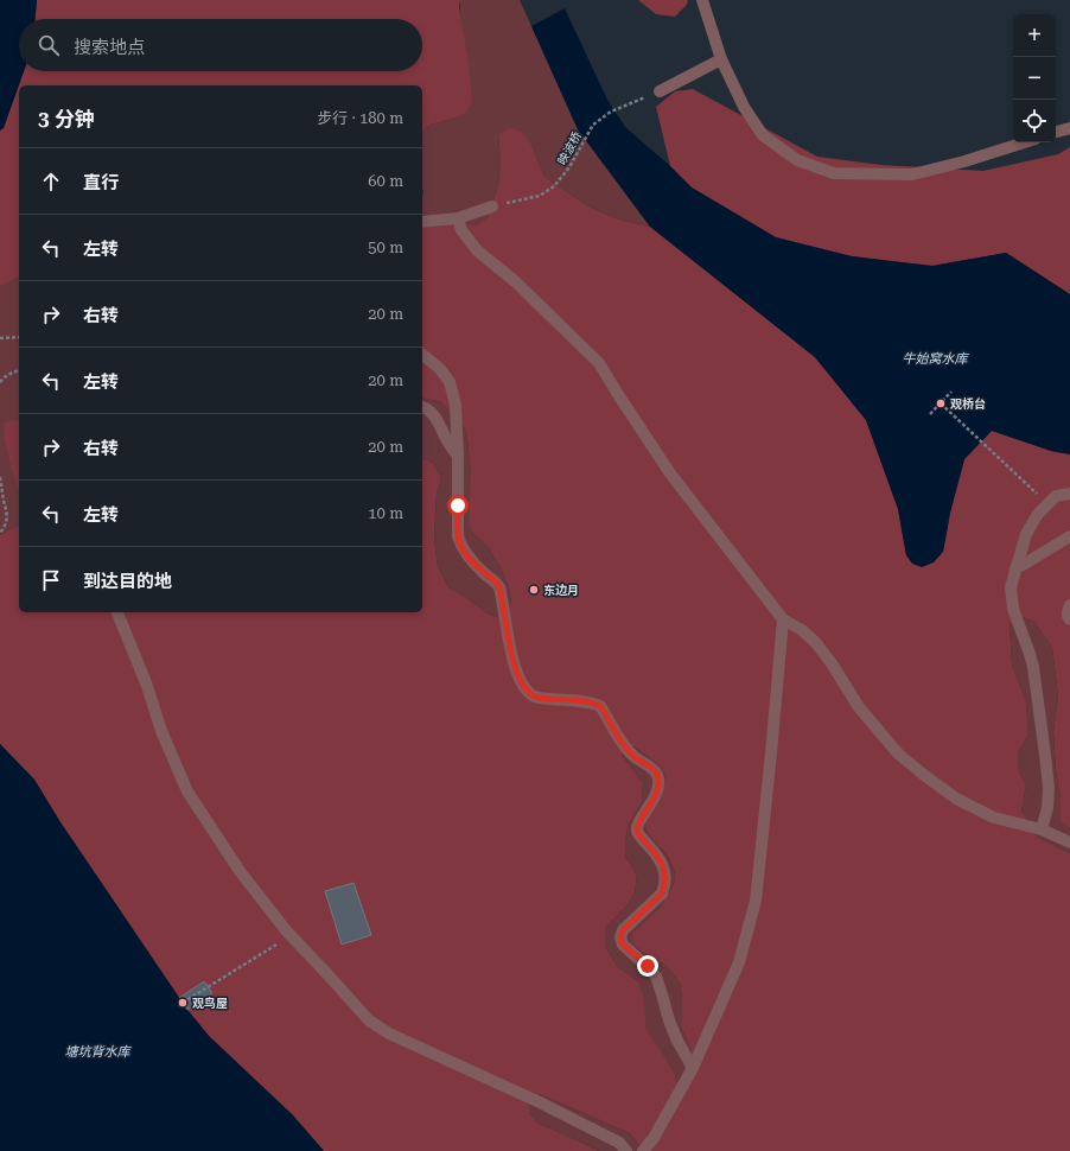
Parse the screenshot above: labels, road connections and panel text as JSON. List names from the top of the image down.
{
  "streets": {
    "path": ["映波桥"]
  },
  "water": ["牛始窝水库", "塘坑背水库"],
  "places": ["观桥台", "东边月", "观鸟屋"],
  "page": {
    "map_buttons": ["+", "−"],
    "search": "搜索地点",
    "heading": ["3 分钟", "步行 · 180 m"],
    "list": [
      ["直行", "60 m"],
      ["左转", "50 m"],
      ["右转", "20 m"],
      ["左转", "20 m"],
      ["右转", "20 m"],
      ["左转", "10 m"],
      "到达目的地"
    ]
  }
}
